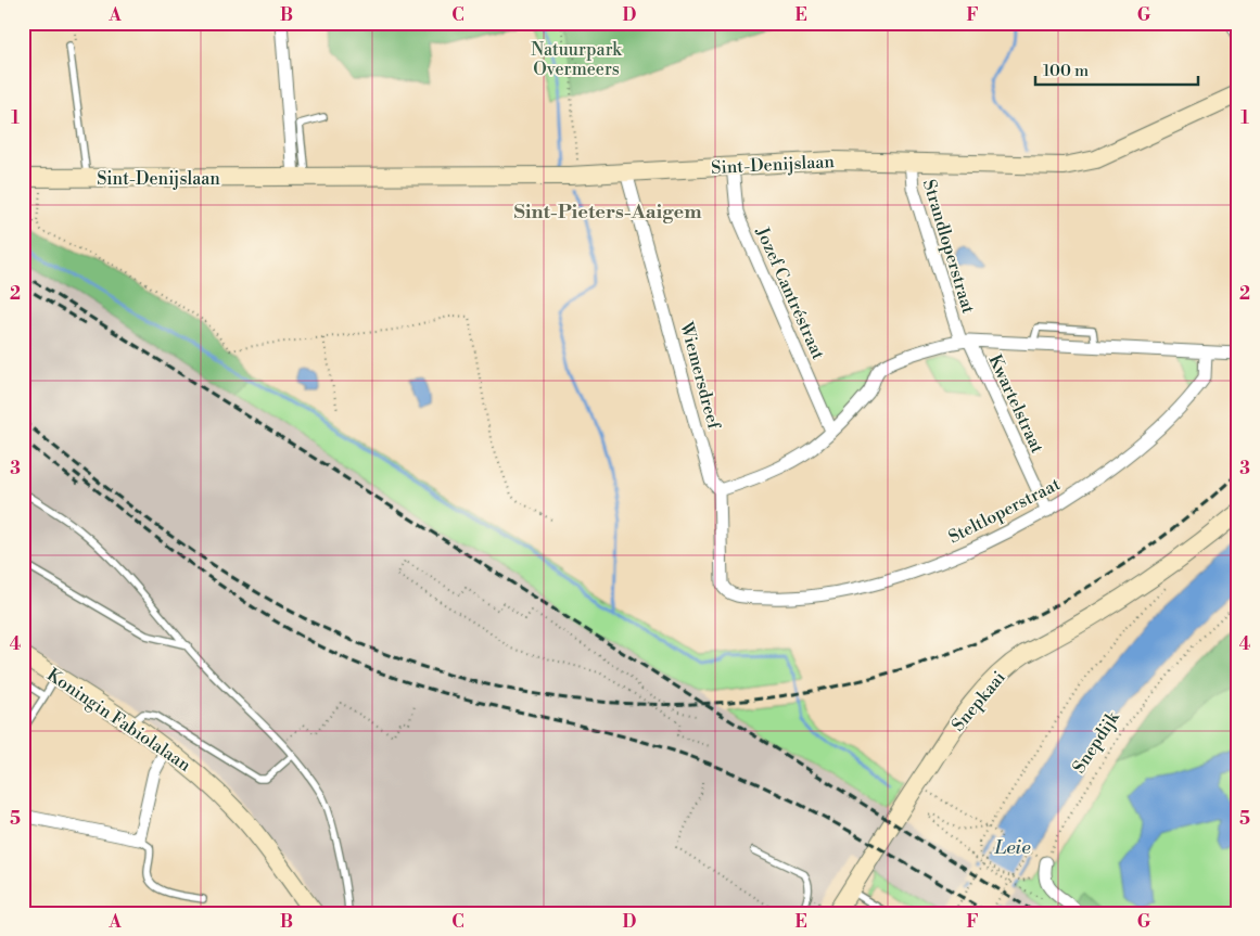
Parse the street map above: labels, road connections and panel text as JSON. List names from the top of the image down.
{
  "streets": {
    "street": [
      "Sint-Denijslaan",
      "Strandloperstraat",
      "Jozef Cantréstraat",
      "Wiemersdreef",
      "Kwartelstraat",
      "Steltloperstraat",
      "Snepkaai",
      "Koningin Fabiolalaan"
    ],
    "path": ["Snepdijk"]
  },
  "crossings": [
    ["Sint-Denijslaan", "Strandloperstraat"],
    ["Sint-Denijslaan", "Jozef Cantréstraat"],
    ["Sint-Denijslaan", "Wiemersdreef"],
    ["Strandloperstraat", "Kwartelstraat"],
    ["Wiemersdreef", "Steltloperstraat"],
    ["Kwartelstraat", "Steltloperstraat"]
  ],
  "districts": ["Sint-Pieters-Aaigem"],
  "water": ["Leie"],
  "parks": ["Natuurpark Overmeers"],
  "scale_bar": "100 m",
  "grid": {
    "columns": [
      "A",
      "B",
      "C",
      "D",
      "E",
      "F",
      "G"
    ],
    "rows": [
      "1",
      "2",
      "3",
      "4",
      "5"
    ]
  }
}
